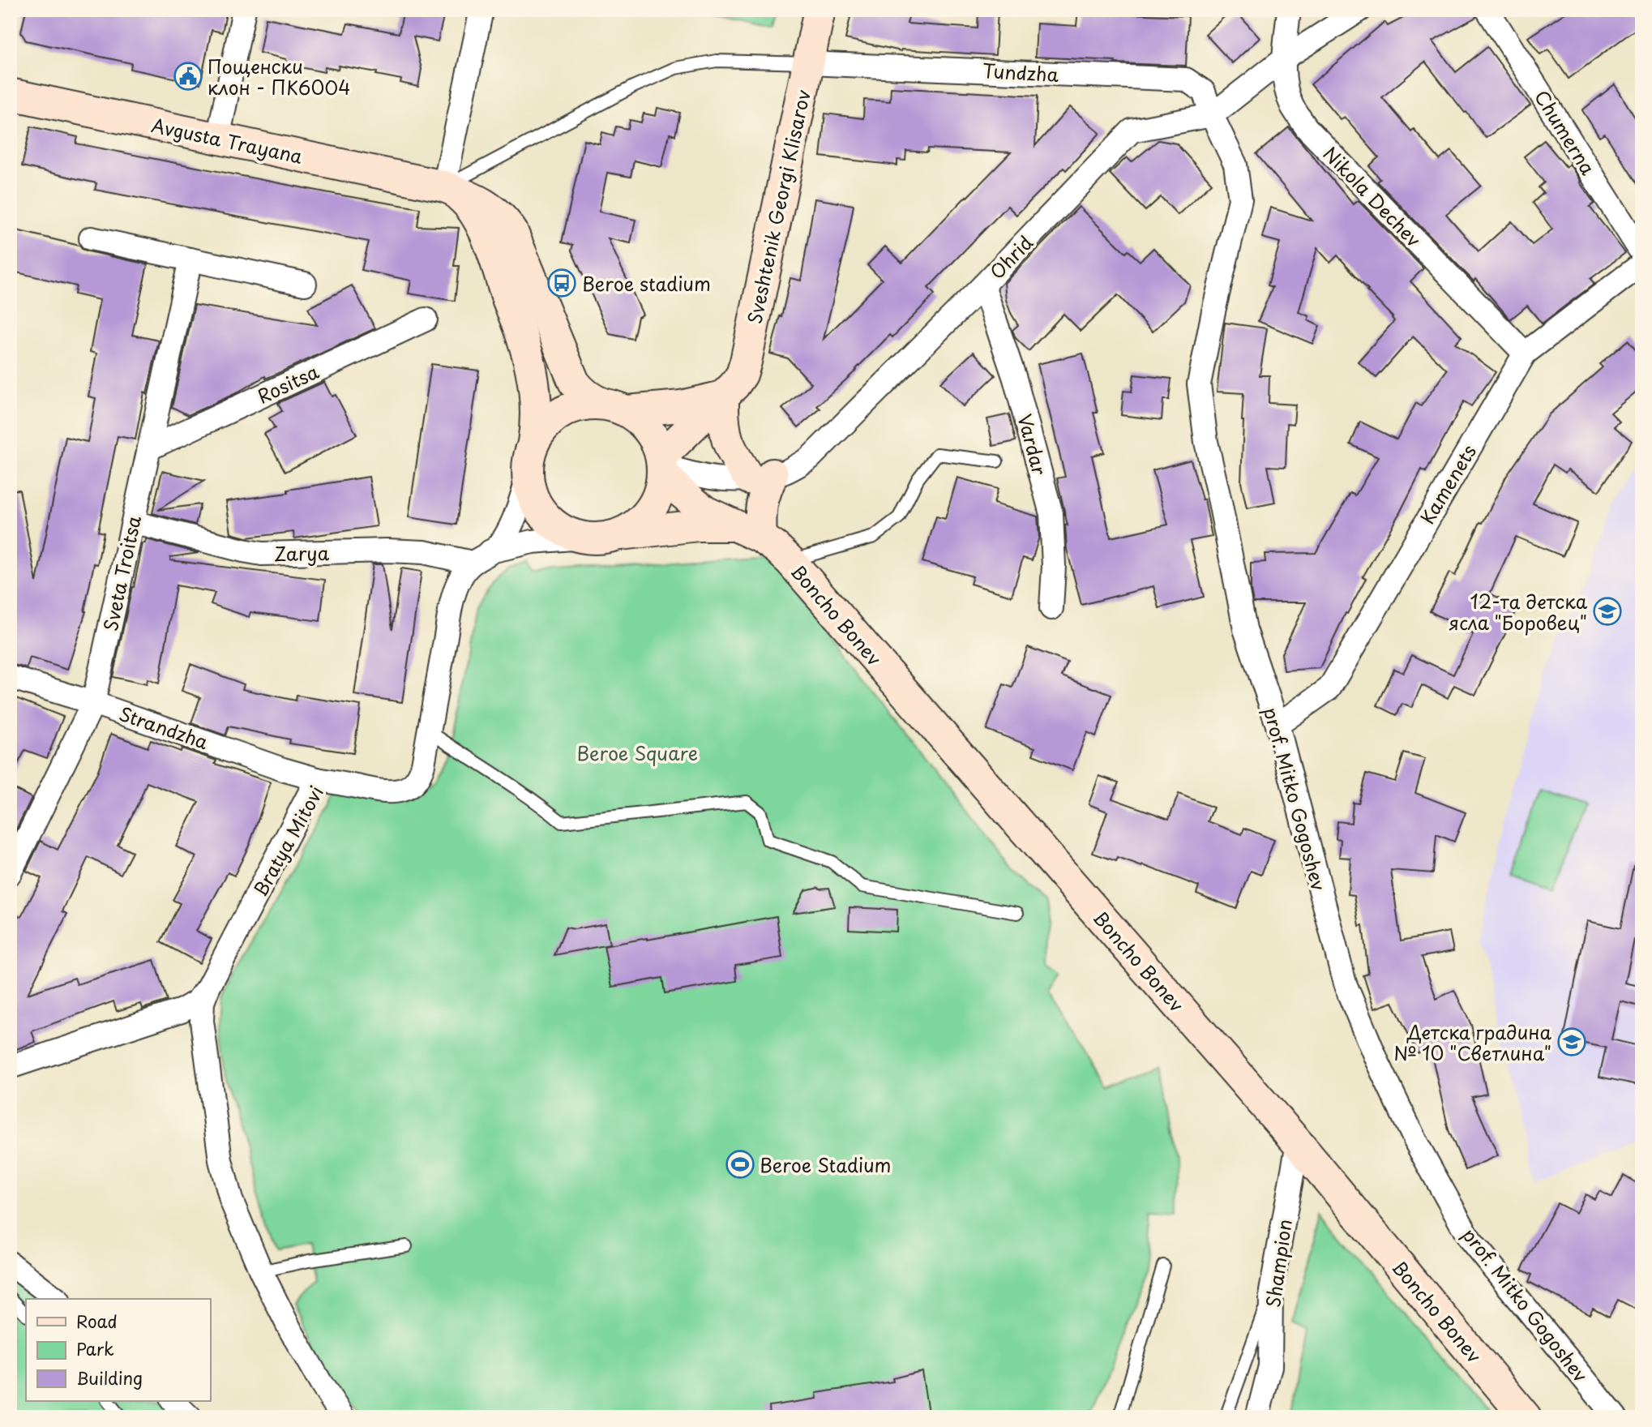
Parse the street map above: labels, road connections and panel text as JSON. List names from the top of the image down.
{
  "streets": {
    "street": [
      "Tundzha",
      "Chumerna",
      "Avgusta Trayana",
      "Nikola Dechev",
      "Sveshtenik Georgi Klisarov",
      "Ohrid",
      "Rositsa",
      "Vardar",
      "Kamenets",
      "Zarya",
      "Sveta Troitsa",
      "Boncho Bonev",
      "Strandzha",
      "prof. Mitko Gogoshev",
      "Bratya Mitovi",
      "Shampion"
    ]
  },
  "crossings": [
    ["Tundzha", "Sveshtenik Georgi Klisarov"],
    ["Tundzha", "Ohrid"],
    ["Tundzha", "prof. Mitko Gogoshev"],
    ["Avgusta Trayana", "Sveshtenik Georgi Klisarov"],
    ["Avgusta Trayana", "Ohrid"],
    ["Avgusta Trayana", "Boncho Bonev"],
    ["Avgusta Trayana", "Bratya Mitovi"],
    ["Nikola Dechev", "Ohrid"],
    ["Nikola Dechev", "Kamenets"],
    ["Sveshtenik Georgi Klisarov", "Ohrid"],
    ["Sveshtenik Georgi Klisarov", "Boncho Bonev"],
    ["Sveshtenik Georgi Klisarov", "Bratya Mitovi"],
    ["Ohrid", "Vardar"],
    ["Ohrid", "Boncho Bonev"],
    ["Ohrid", "prof. Mitko Gogoshev"],
    ["Ohrid", "Bratya Mitovi"],
    ["Rositsa", "Sveta Troitsa"],
    ["Kamenets", "prof. Mitko Gogoshev"],
    ["Zarya", "Sveta Troitsa"],
    ["Zarya", "Bratya Mitovi"],
    ["Sveta Troitsa", "Strandzha"],
    ["Boncho Bonev", "Bratya Mitovi"],
    ["Boncho Bonev", "Shampion"],
    ["Strandzha", "Bratya Mitovi"]
  ],
  "parks": ["Beroe Square"],
  "places": {
    "public building": ["Пощенски клон - ПК6004"],
    "bus stop": ["Beroe stadium"],
    "school or university": ["12-та детска ясла \"Боровец\"", "Детска градина № 10 \"Светлина\""],
    "sports": ["Beroe Stadium"]
  },
  "legend": ["Road", "Park", "Building"]
}
